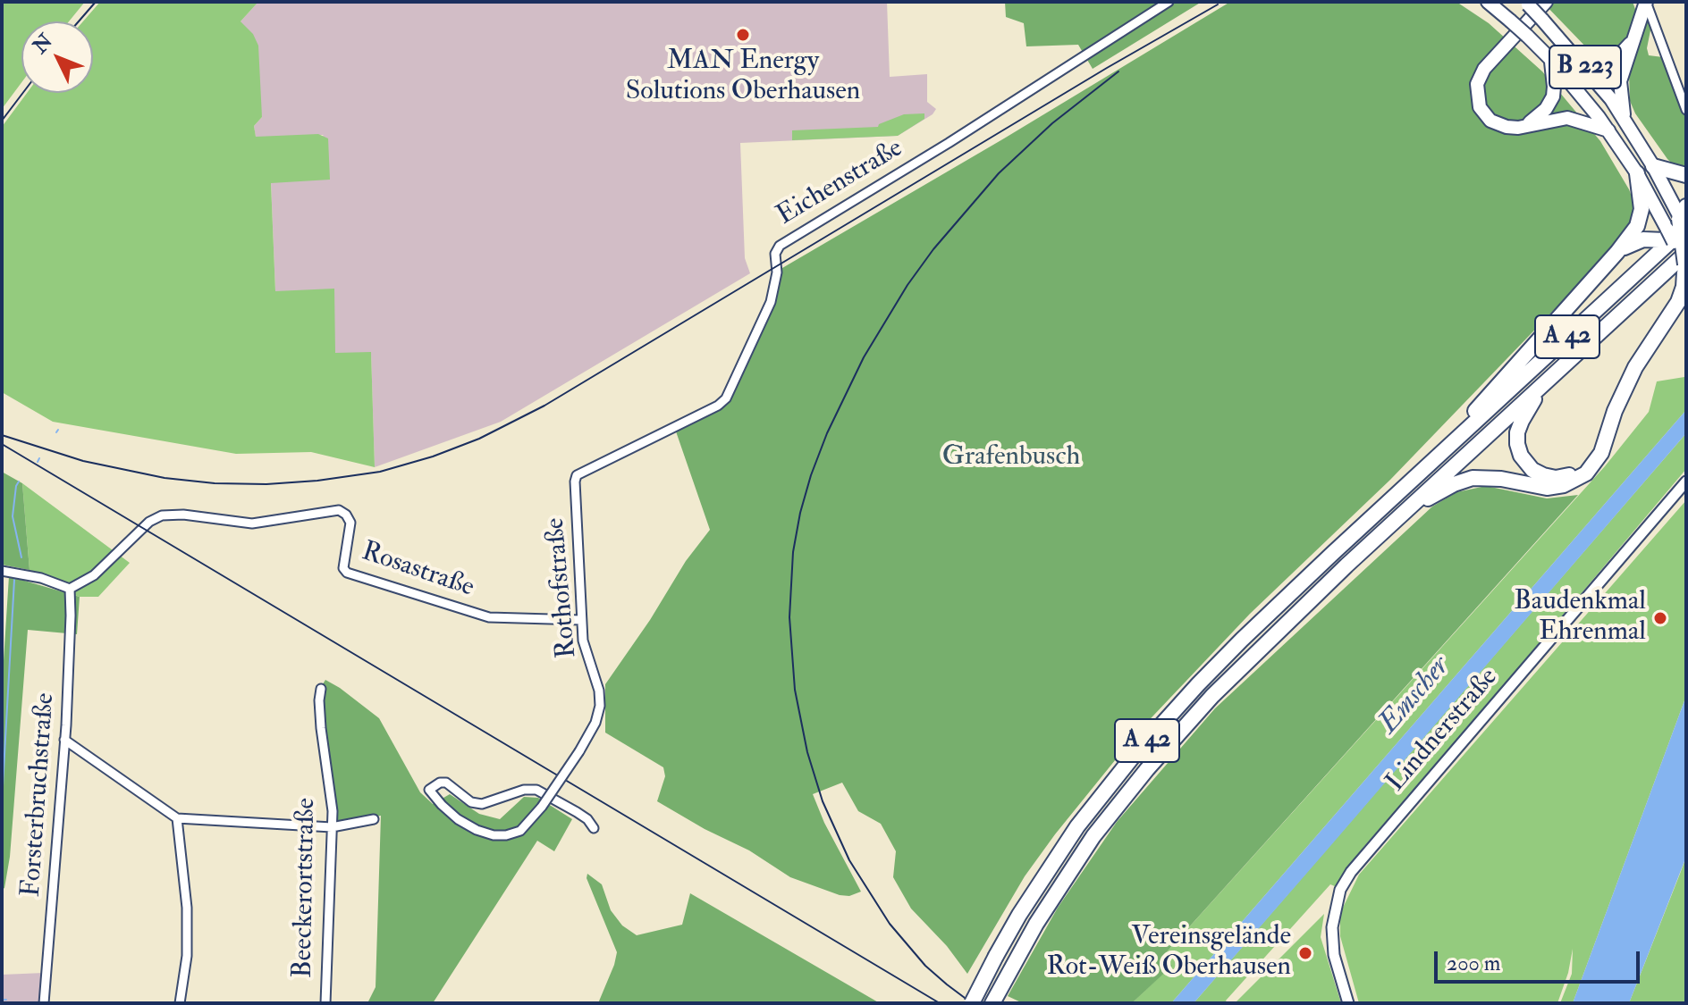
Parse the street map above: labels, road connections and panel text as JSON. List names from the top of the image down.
{
  "streets": {
    "highway": ["A 42"],
    "main road": ["B 223"],
    "street": [
      "Eichenstraße",
      "Rosastraße",
      "Rothofstraße",
      "Lindnerstraße",
      "Forsterbruchstraße",
      "Beeckerortstraße"
    ]
  },
  "crossings": [
    ["B 223", "A 42"],
    ["Eichenstraße", "Rothofstraße"],
    ["Rosastraße", "Rothofstraße"],
    ["Rosastraße", "Forsterbruchstraße"]
  ],
  "water": ["Emscher"],
  "parks": ["Grafenbusch"],
  "places": ["MAN Energy Solutions Oberhausen", "Baudenkmal Ehrenmal", "Vereinsgelände Rot-Weiß Oberhausen"],
  "scale_bar": "200 m",
  "north": "top left"
}
